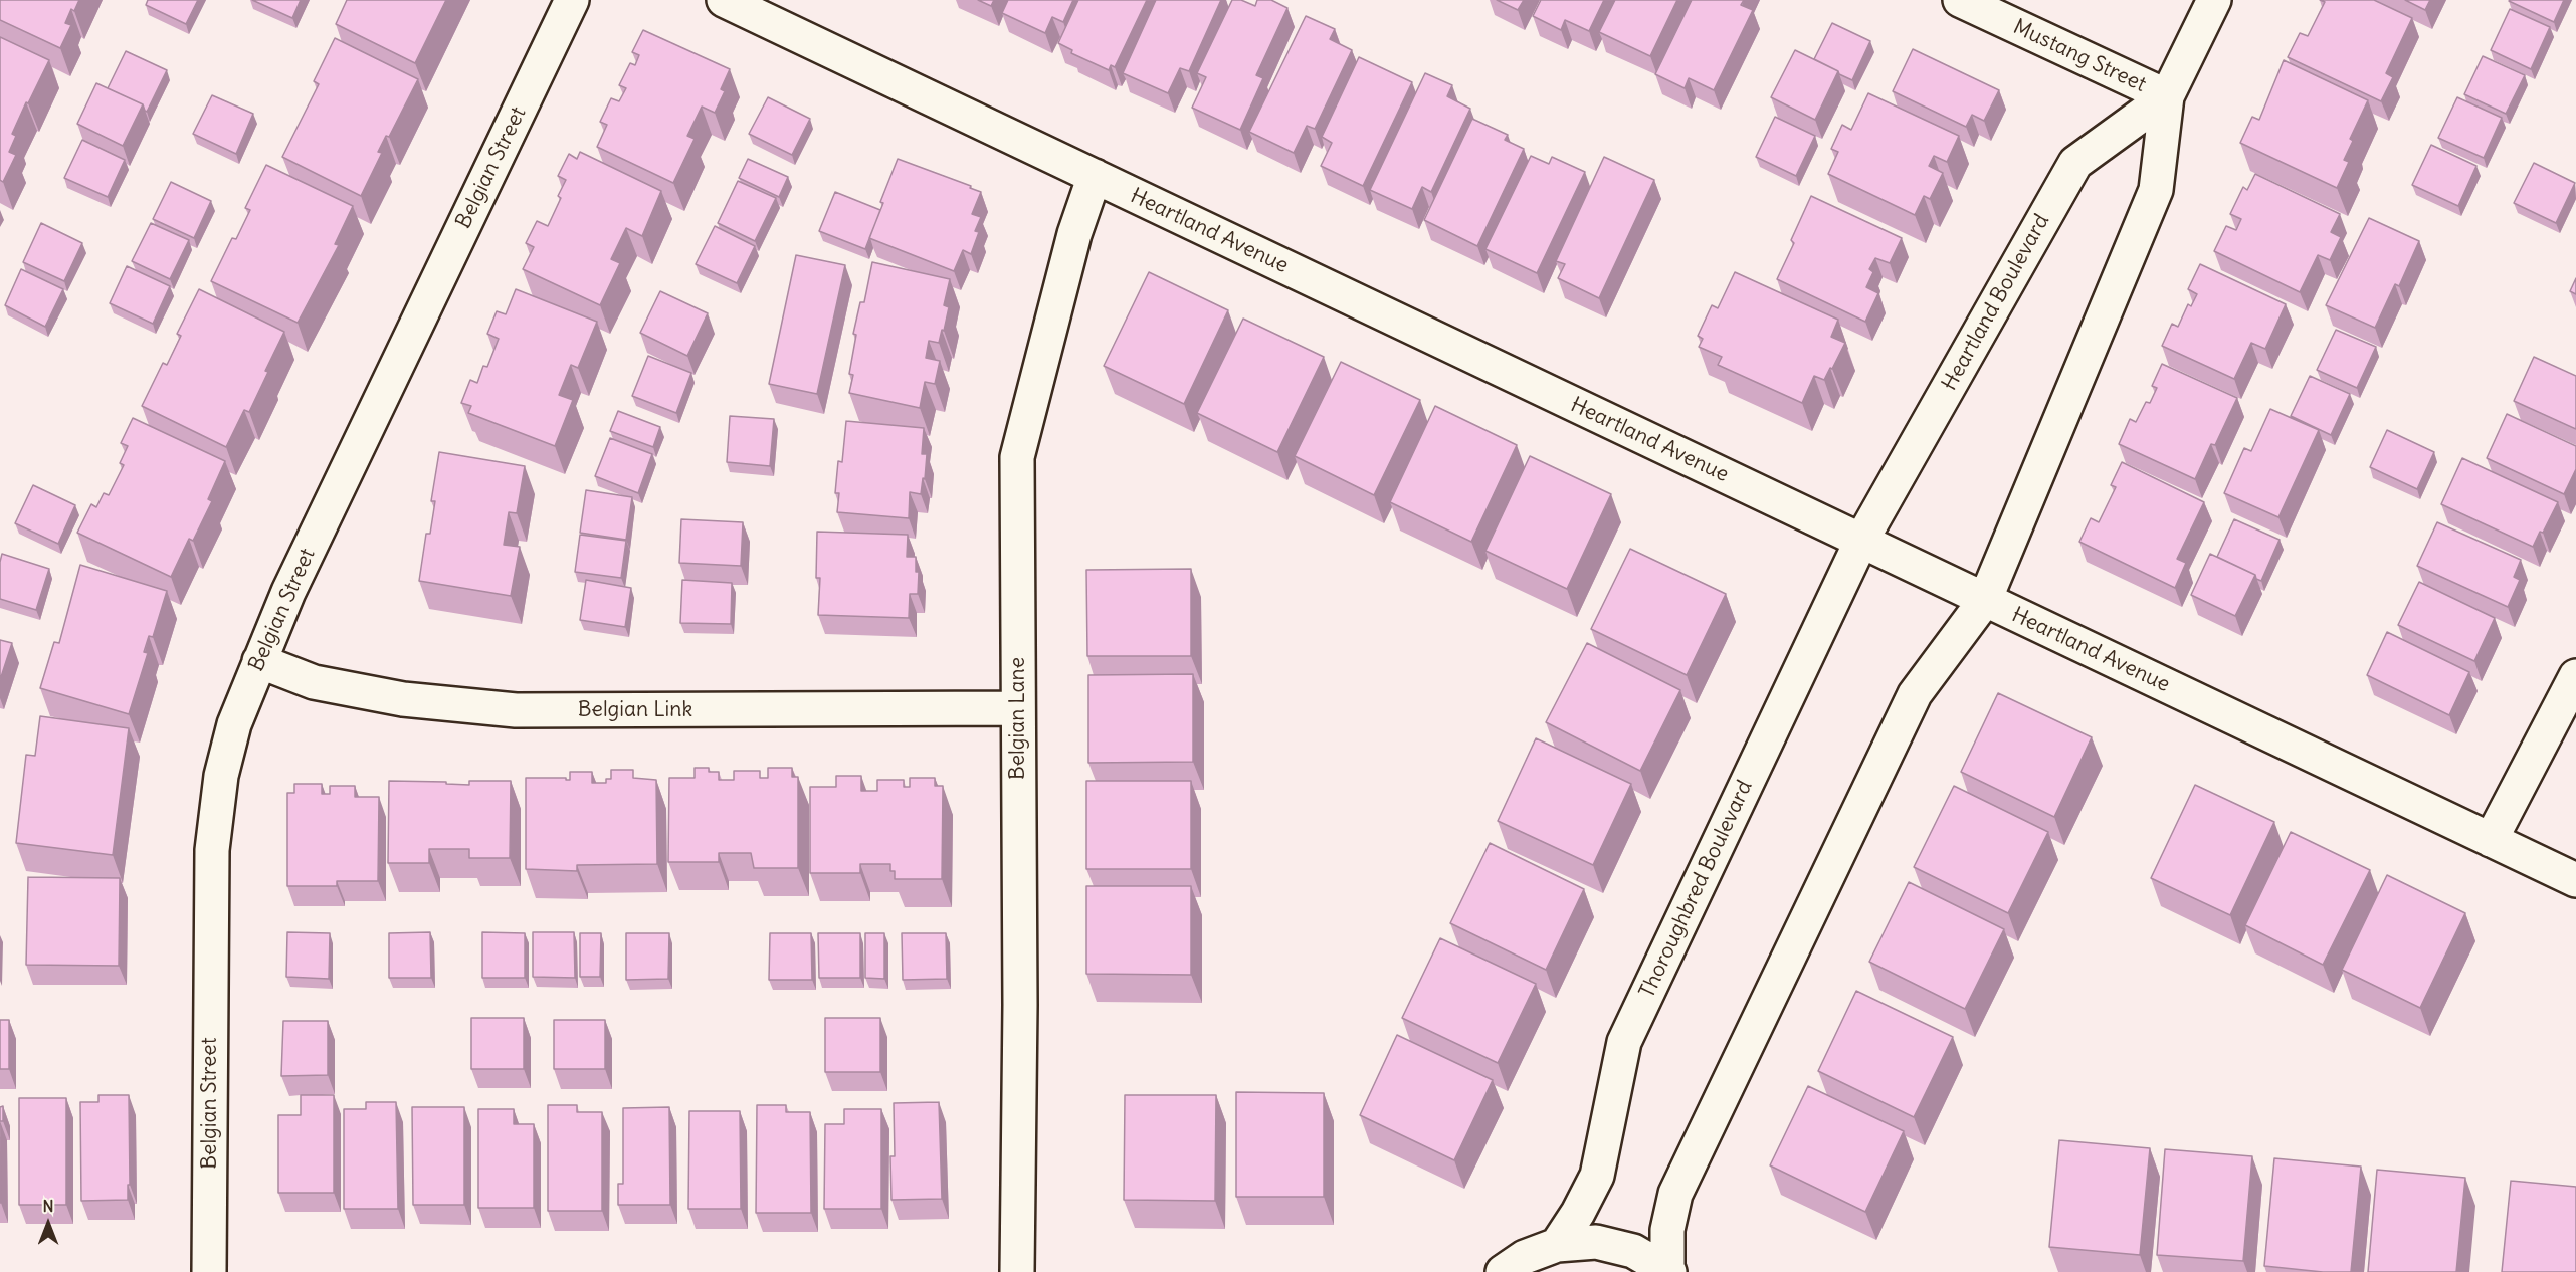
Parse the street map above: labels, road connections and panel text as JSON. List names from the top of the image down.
{
  "streets": {
    "street": [
      "Mustang Street",
      "Belgian Street",
      "Heartland Avenue",
      "Heartland Boulevard",
      "Belgian Link",
      "Belgian Lane",
      "Thoroughbred Boulevard"
    ]
  },
  "crossings": [
    ["Mustang Street", "Heartland Boulevard"],
    ["Belgian Street", "Belgian Link"],
    ["Heartland Avenue", "Heartland Boulevard"],
    ["Heartland Avenue", "Belgian Lane"],
    ["Heartland Avenue", "Thoroughbred Boulevard"],
    ["Heartland Boulevard", "Thoroughbred Boulevard"],
    ["Belgian Link", "Belgian Lane"]
  ],
  "north": "top"
}
